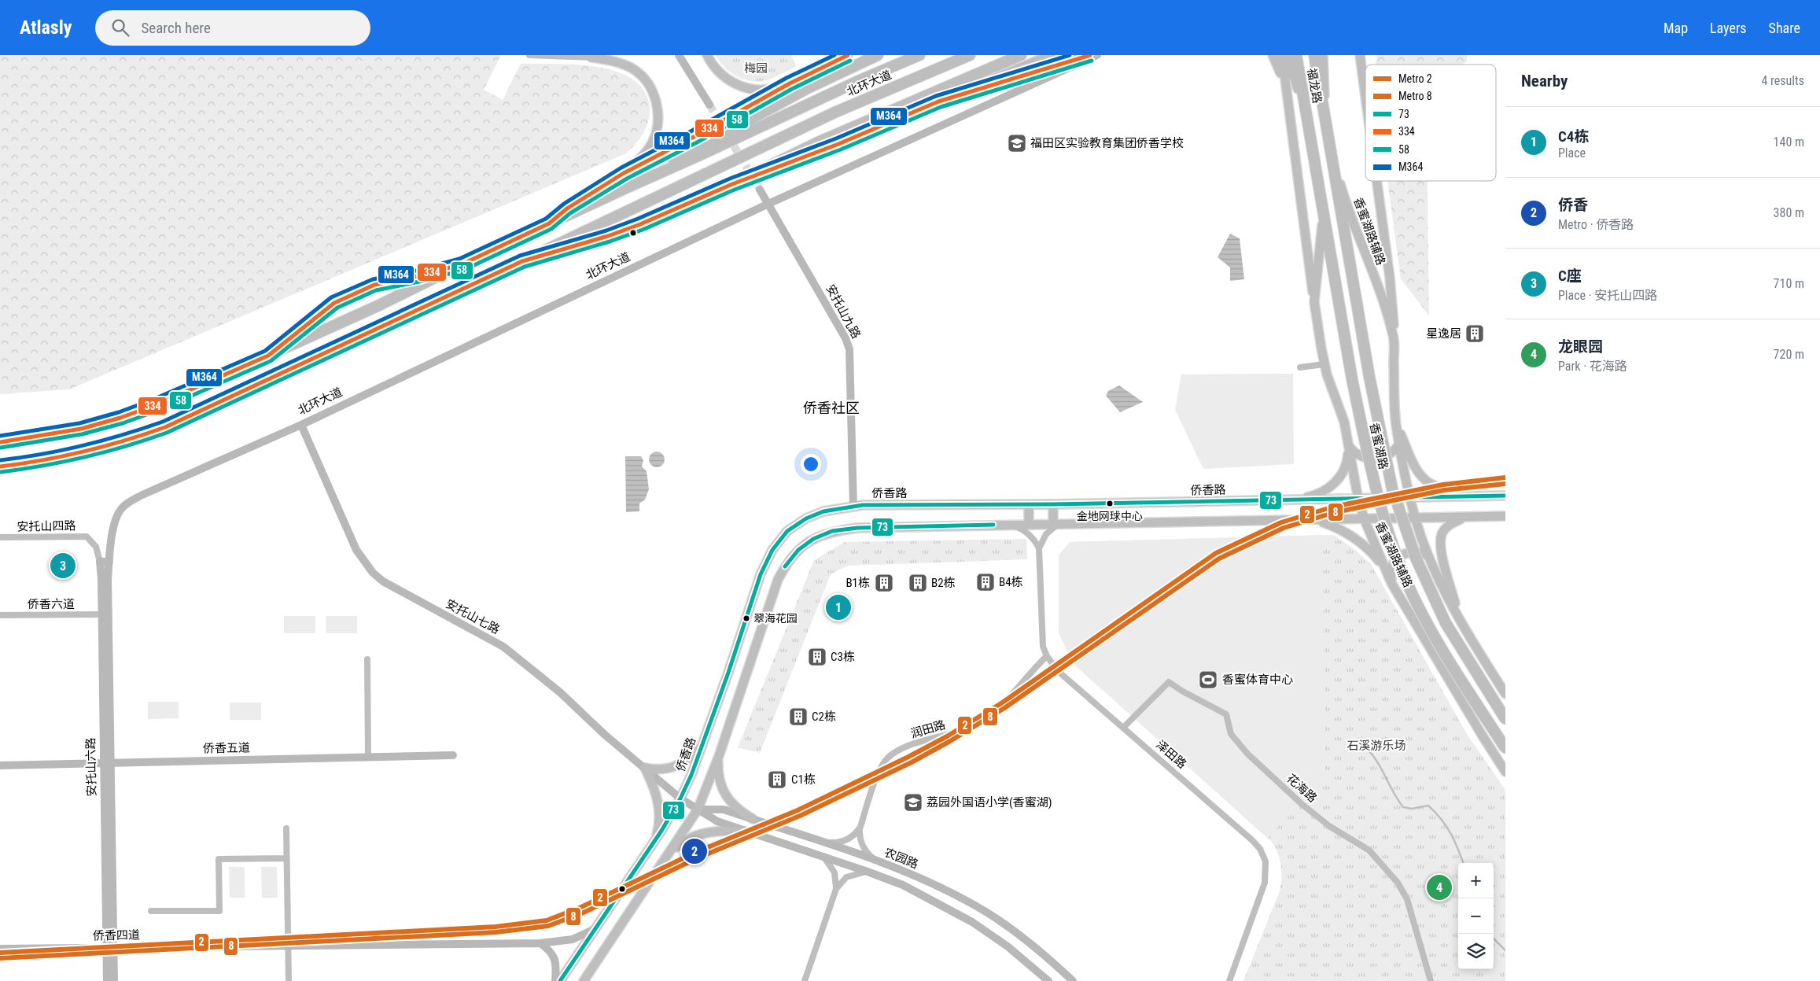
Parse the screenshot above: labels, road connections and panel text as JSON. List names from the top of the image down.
{
  "streets": {
    "highway": ["北环大道", "福龙路", "香蜜湖路"],
    "main road": ["香蜜湖路辅路", "侨香路"],
    "street": [
      "安托山九路",
      "安托山四路",
      "侨香六道",
      "安托山七路",
      "润田路",
      "侨香五道",
      "泽田路",
      "安托山六路",
      "花海路",
      "农园路",
      "侨香四道"
    ]
  },
  "crossings": [
    ["北环大道", "安托山九路"],
    ["北环大道", "安托山七路"],
    ["北环大道", "安托山六路"],
    ["福龙路", "香蜜湖路"],
    ["香蜜湖路辅路", "香蜜湖路"],
    ["香蜜湖路辅路", "侨香路"],
    ["安托山九路", "侨香路"],
    ["侨香路", "安托山七路"],
    ["侨香路", "农园路"],
    ["侨香路", "侨香四道"],
    ["安托山四路", "安托山六路"],
    ["侨香六道", "安托山六路"],
    ["安托山七路", "农园路"],
    ["润田路", "泽田路"],
    ["润田路", "农园路"],
    ["侨香五道", "安托山六路"],
    ["泽田路", "花海路"],
    ["安托山六路", "侨香四道"]
  ],
  "districts": ["侨香社区"],
  "parks": ["梅园", "石溪游乐场"],
  "places": {
    "school or university": ["福田区实验教育集团侨香学校", "荔园外国语小学(香蜜湖)"],
    "building": [
      "星逸居",
      "B4栋",
      "B1栋",
      "B2栋",
      "C3栋",
      "C2栋",
      "C1栋"
    ],
    "other": ["金地网球中心", "翠海花园"],
    "sports": ["香蜜体育中心"]
  },
  "lines": [
    "transit line 334",
    "transit line M364",
    "transit line 58",
    "metro line 2",
    "metro line 8",
    "transit line 73"
  ],
  "legend": [
    "Metro 2",
    "Metro 8",
    "73",
    "334",
    "58",
    "M364"
  ],
  "page": {
    "header": "Atlasly",
    "search": "Search here",
    "nav": ["Map", "Layers", "Share"],
    "heading": ["Nearby", "4 results"],
    "list": [
      {
        "mark": "1",
        "name": "C4栋",
        "note": "Place",
        "value": "140 m"
      },
      {
        "mark": "2",
        "name": "侨香",
        "note": "Metro · 侨香路",
        "value": "380 m"
      },
      {
        "mark": "3",
        "name": "C座",
        "note": "Place · 安托山四路",
        "value": "710 m"
      },
      {
        "mark": "4",
        "name": "龙眼园",
        "note": "Park · 花海路",
        "value": "720 m"
      }
    ],
    "pins": [
      "3",
      "1",
      "2",
      "4"
    ],
    "map_buttons": ["+", "−"]
  }
}
